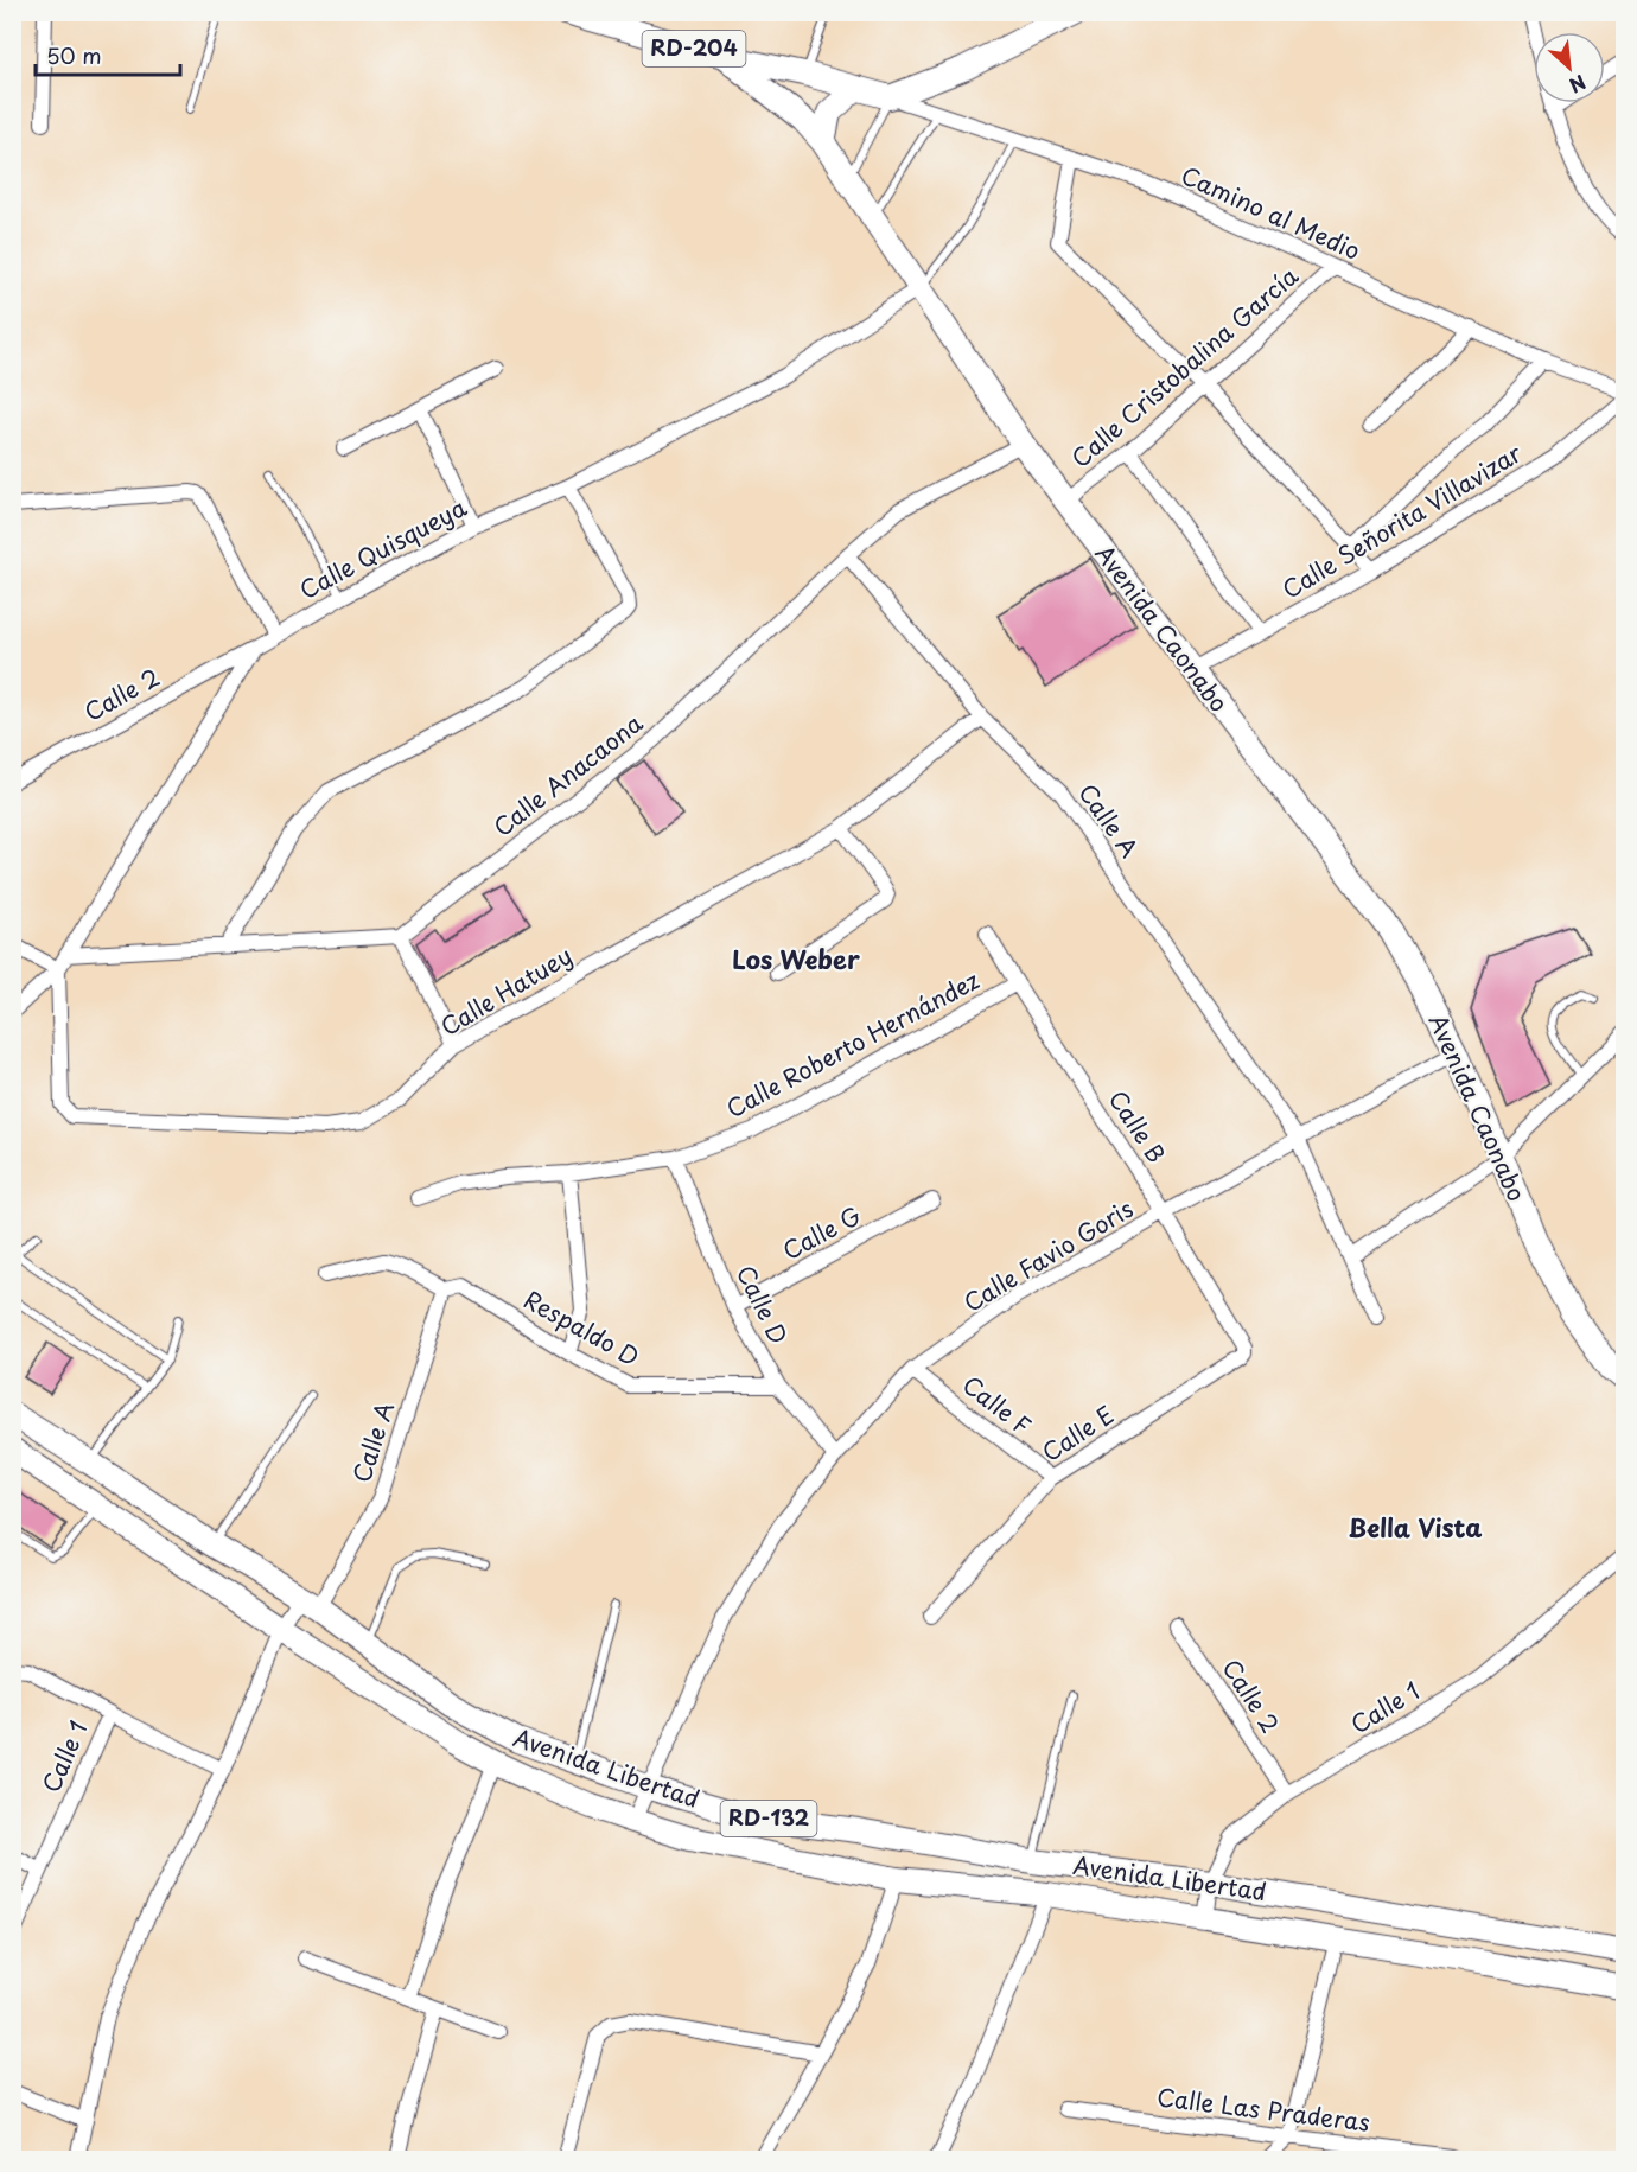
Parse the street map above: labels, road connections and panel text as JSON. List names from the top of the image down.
{
  "streets": {
    "main road": [
      "RD-204",
      "Avenida Caonabo",
      "Avenida Libertad",
      "RD-132"
    ],
    "street": [
      "Camino al Medio",
      "Calle Cristobalina García",
      "Calle Señorita Villavizar",
      "Calle Quisqueya",
      "Calle 2",
      "Calle Anacaona",
      "Calle A",
      "Calle Hatuey",
      "Calle Roberto Hernández",
      "Calle B",
      "Calle G",
      "Calle Favio Goris",
      "Calle D",
      "Respaldo D",
      "Calle F",
      "Calle E",
      "Calle 1",
      "Calle Las Praderas"
    ]
  },
  "crossings": [
    ["RD-204", "Camino al Medio"],
    ["RD-204", "Avenida Caonabo"],
    ["Camino al Medio", "Calle Cristobalina García"],
    ["Calle Cristobalina García", "Avenida Caonabo"],
    ["Calle Señorita Villavizar", "Avenida Caonabo"],
    ["Calle Quisqueya", "Avenida Caonabo"],
    ["Calle Quisqueya", "Calle 2"],
    ["Calle Quisqueya", "Calle Hatuey"],
    ["Avenida Caonabo", "Calle Anacaona"],
    ["Avenida Caonabo", "Calle Favio Goris"],
    ["Calle 2", "Calle 1"],
    ["Calle Anacaona", "Calle A"],
    ["Calle A", "Calle Hatuey"],
    ["Calle A", "Calle Favio Goris"],
    ["Calle A", "Respaldo D"],
    ["Calle A", "Avenida Libertad"],
    ["Calle Roberto Hernández", "Calle B"],
    ["Calle Roberto Hernández", "Calle D"],
    ["Calle B", "Calle Favio Goris"],
    ["Calle B", "Calle E"],
    ["Calle G", "Calle D"],
    ["Calle Favio Goris", "Calle D"],
    ["Calle Favio Goris", "Calle F"],
    ["Calle Favio Goris", "Avenida Libertad"],
    ["Calle D", "Respaldo D"],
    ["Calle F", "Calle E"],
    ["Calle 1", "Avenida Libertad"]
  ],
  "districts": ["Los Weber", "Bella Vista"],
  "scale_bar": "50 m",
  "north": "bottom right"
}
